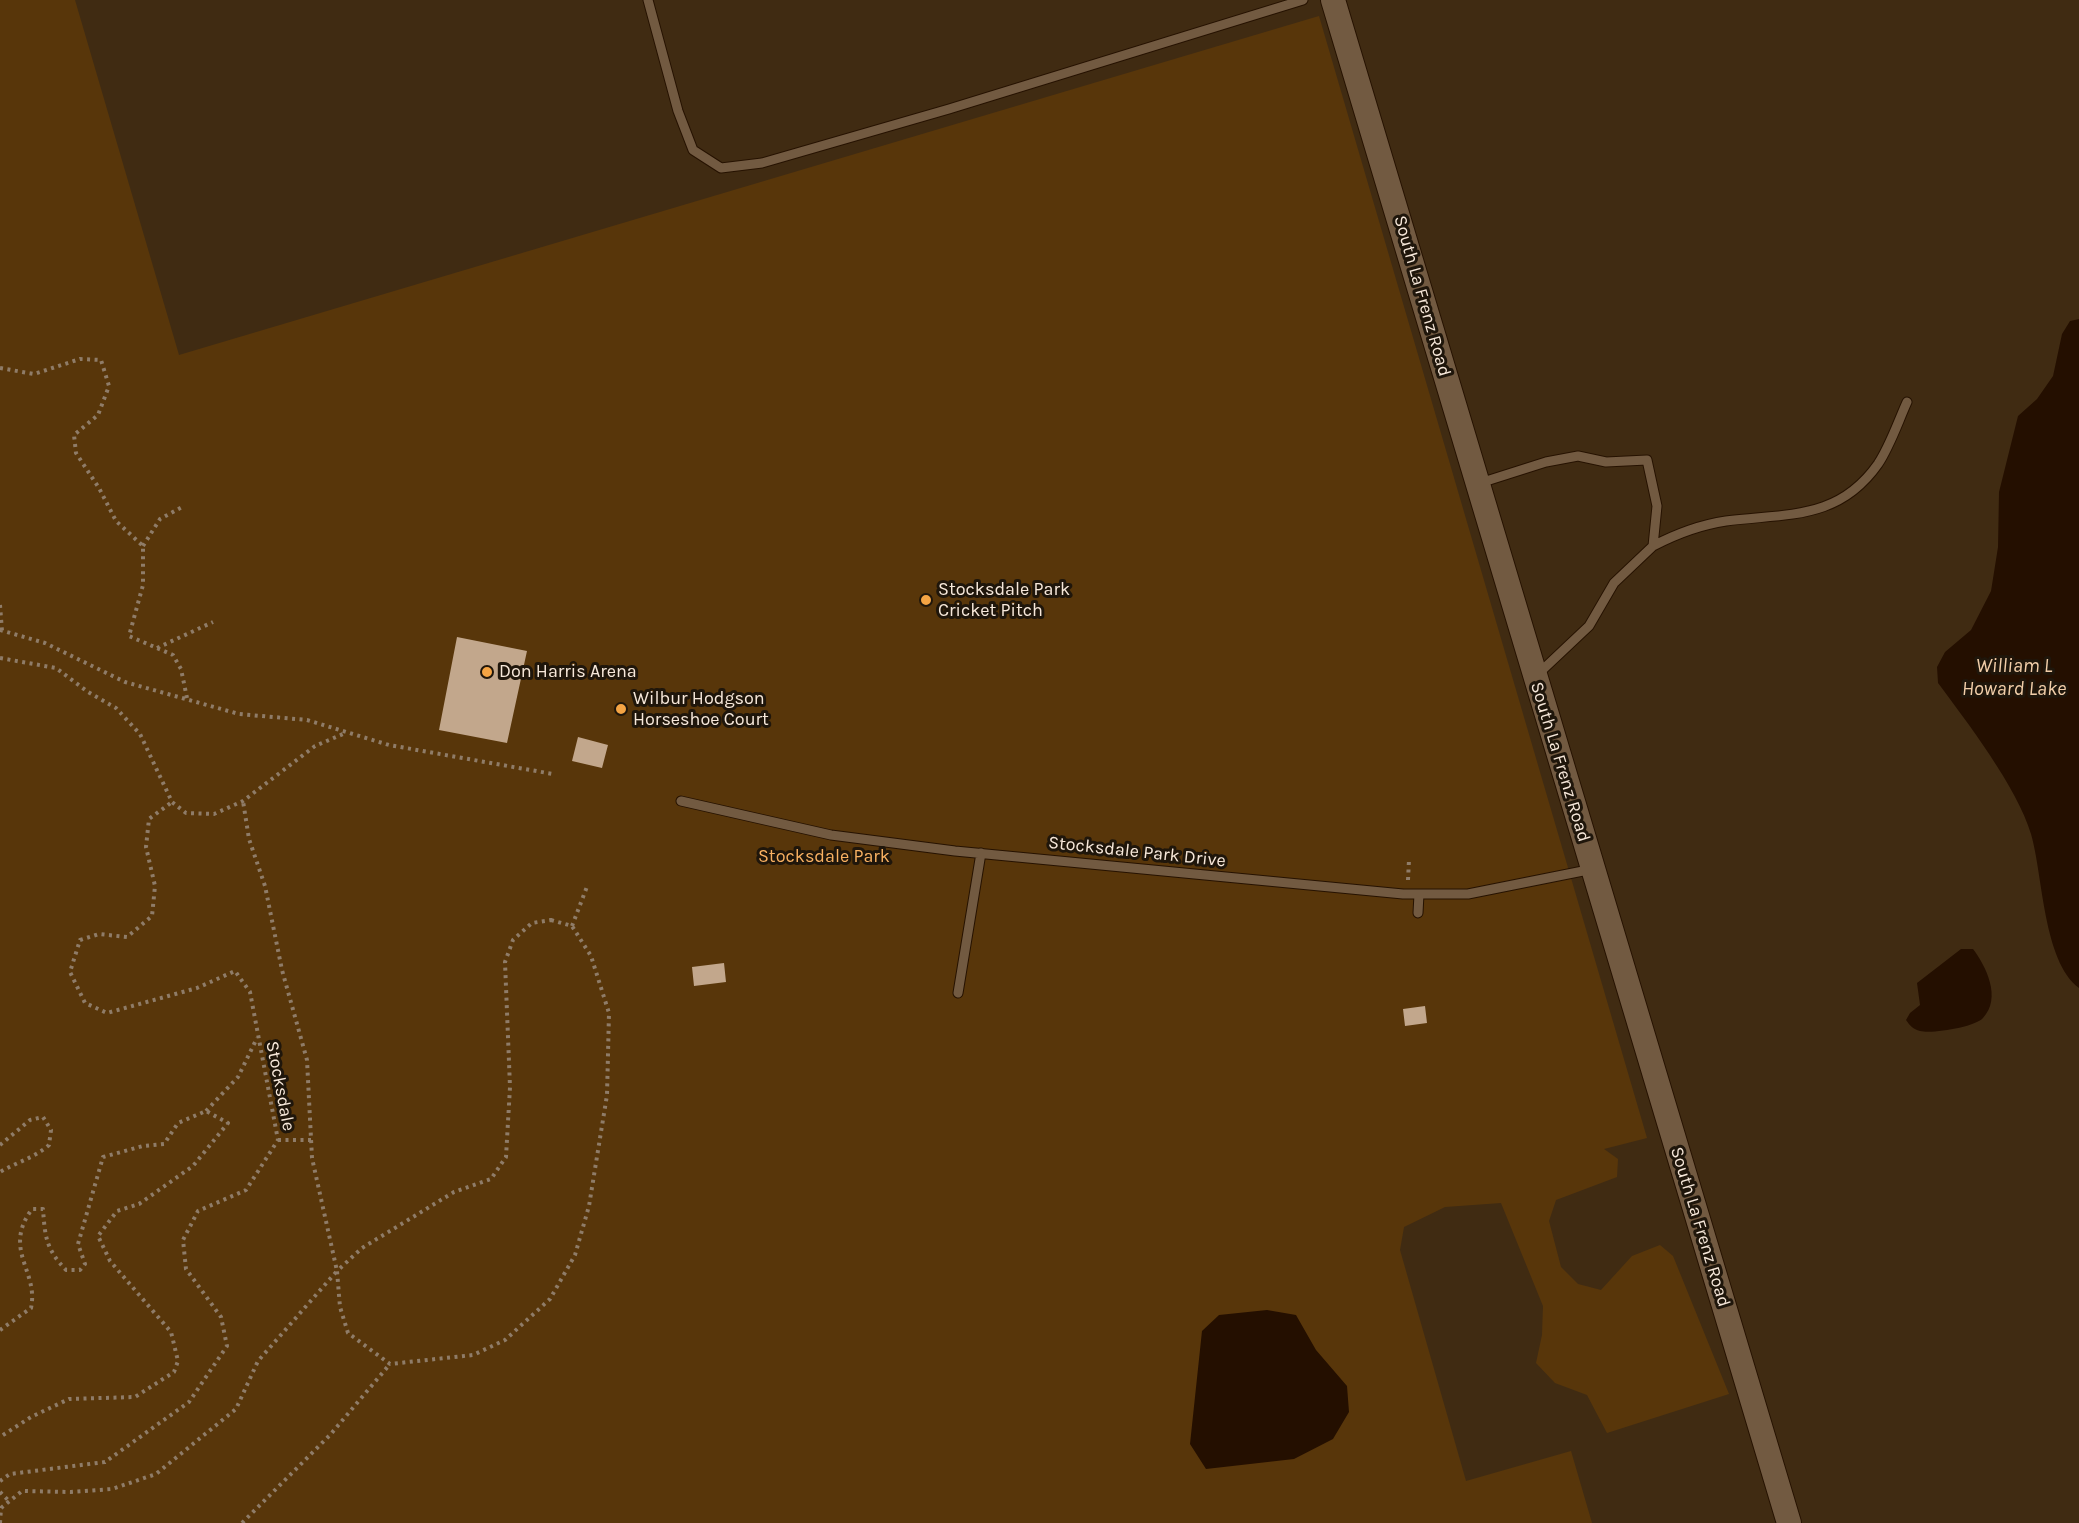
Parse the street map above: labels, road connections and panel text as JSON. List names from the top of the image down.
{
  "streets": {
    "street": ["South La Frenz Road"],
    "lane": ["Stocksdale Park Drive"],
    "path": ["Stocksdale"]
  },
  "crossings": [
    ["South La Frenz Road", "Stocksdale Park Drive"]
  ],
  "water": ["William L Howard Lake"],
  "parks": ["Stocksdale Park"],
  "places": ["Stocksdale Park Cricket Pitch", "Don Harris Arena", "Wilbur Hodgson Horseshoe Court"]
}
